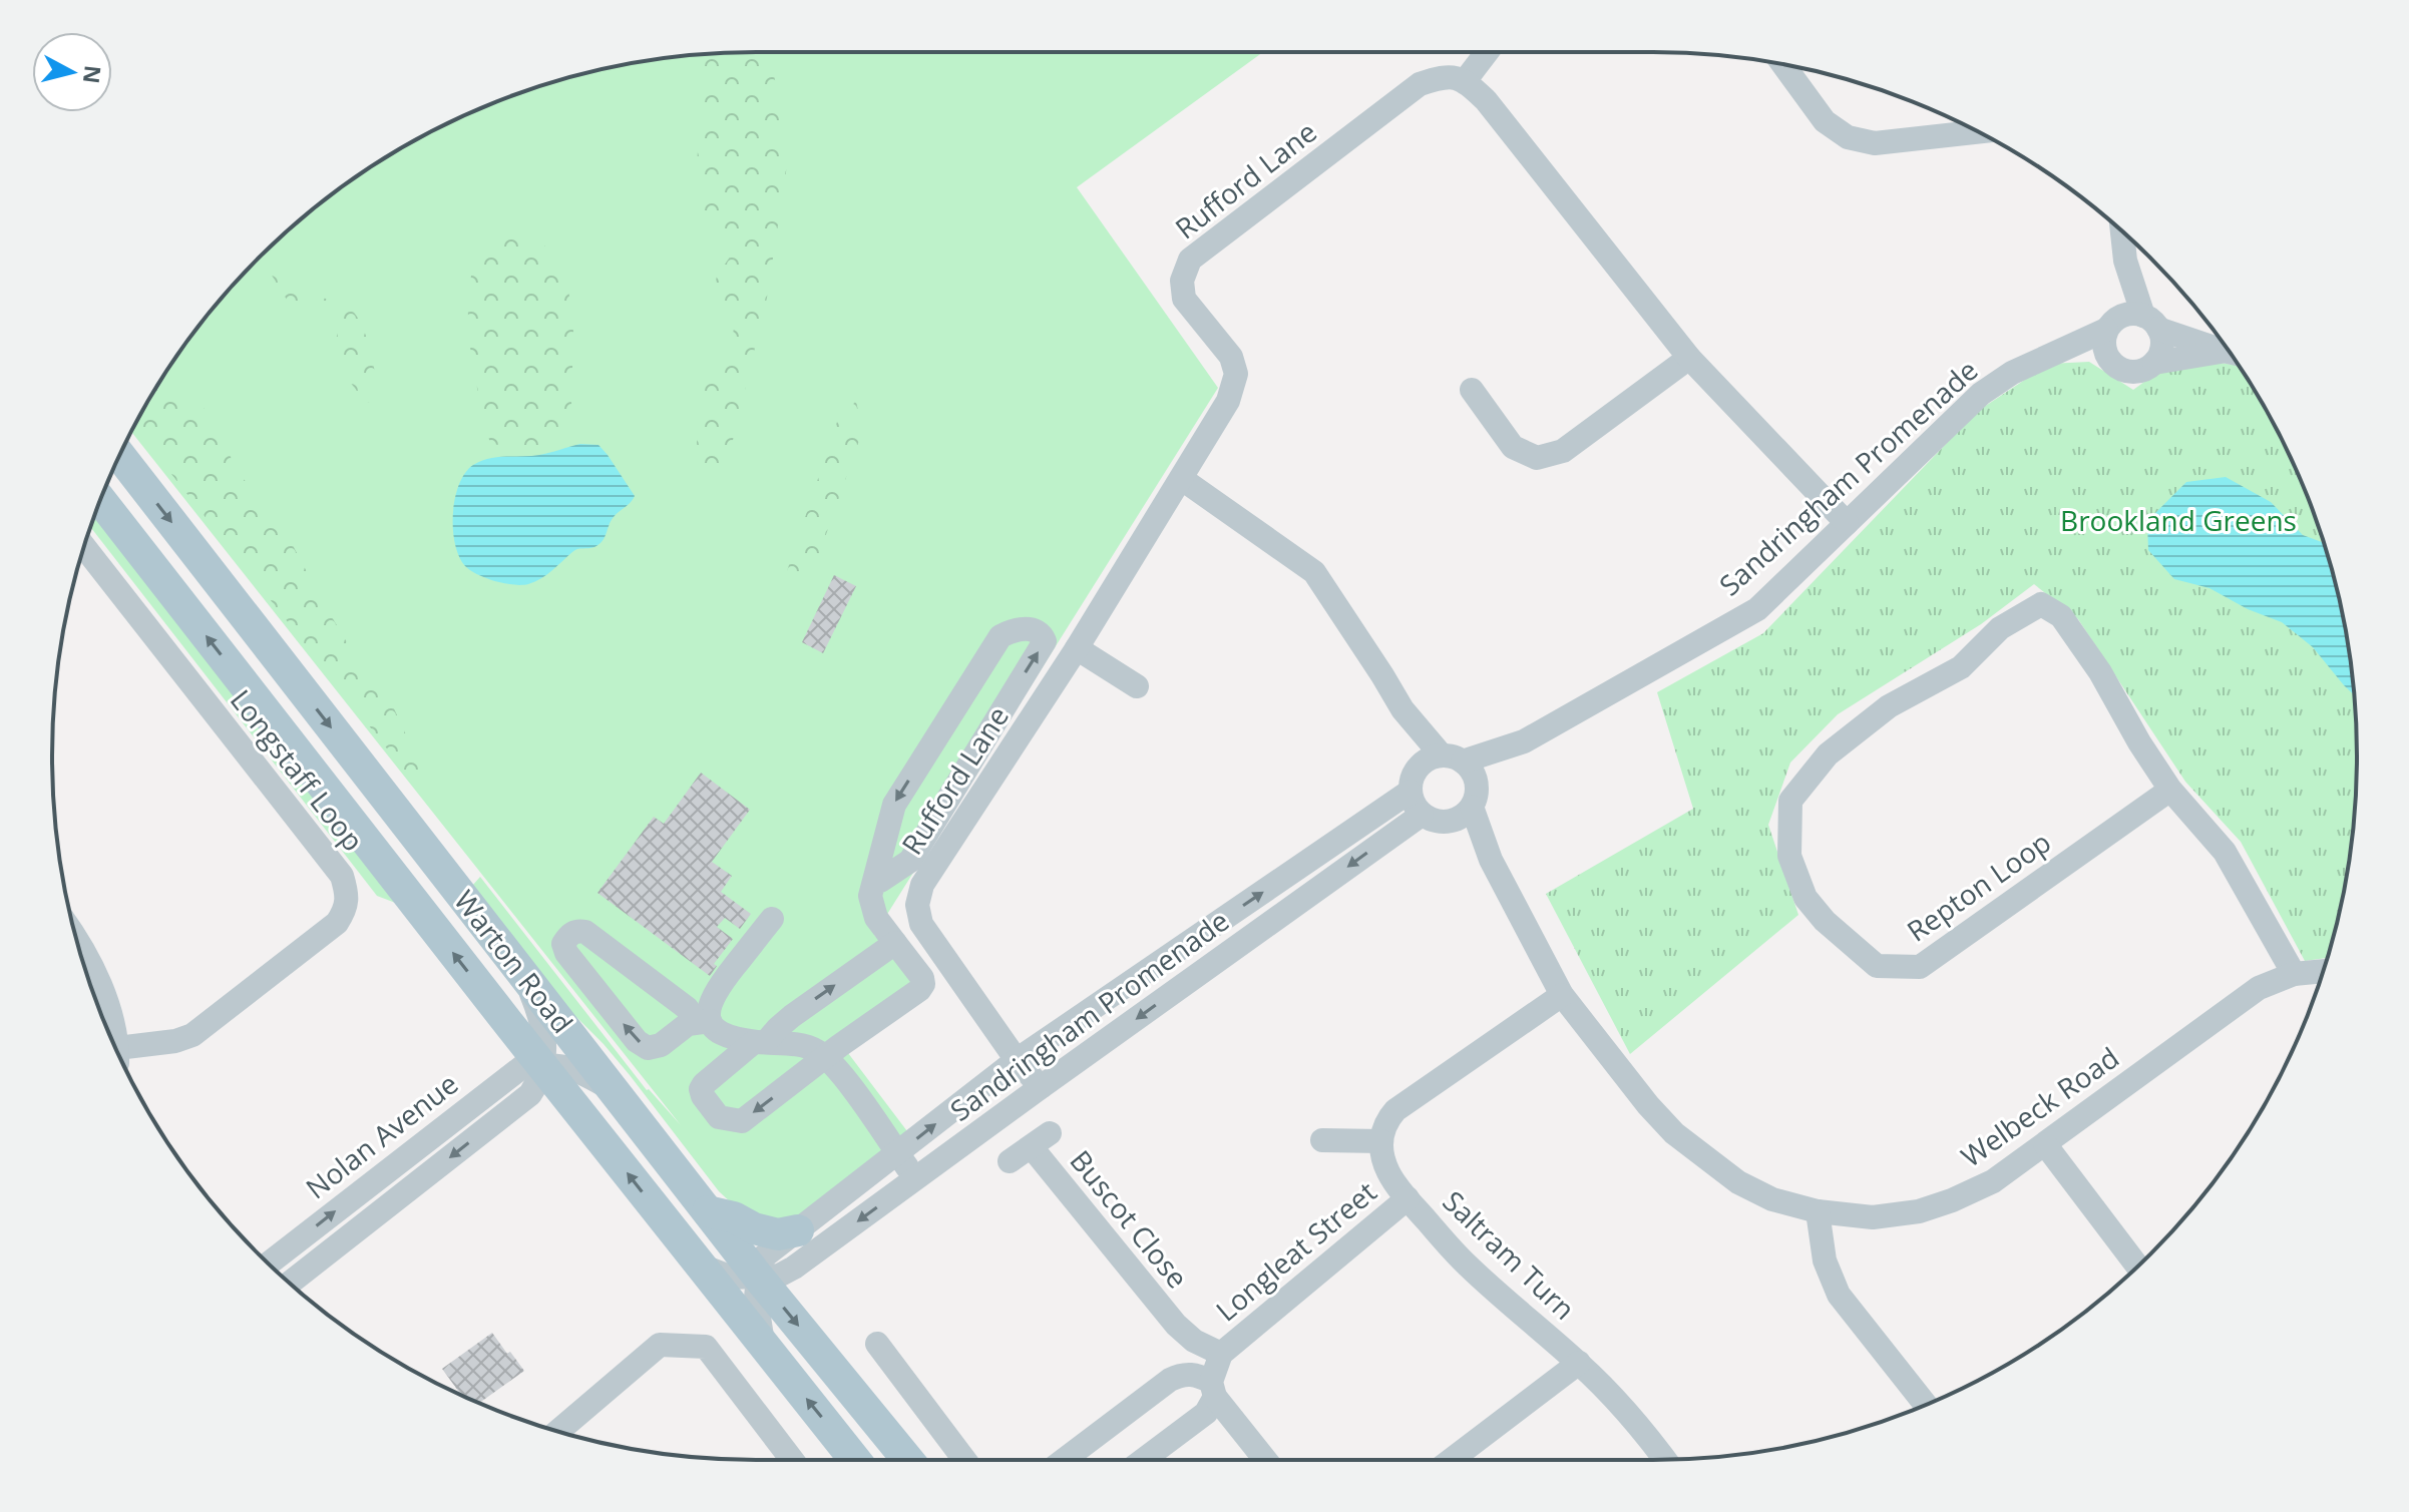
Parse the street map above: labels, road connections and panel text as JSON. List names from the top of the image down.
{
  "streets": {
    "main road": ["Warton Road"],
    "street": [
      "Rufford Lane",
      "Sandringham Promenade",
      "Longstaff Loop",
      "Repton Loop",
      "Welbeck Road",
      "Nolan Avenue",
      "Buscot Close",
      "Longleat Street",
      "Saltram Turn"
    ]
  },
  "crossings": [
    ["Rufford Lane", "Sandringham Promenade"],
    ["Sandringham Promenade", "Warton Road"],
    ["Sandringham Promenade", "Welbeck Road"],
    ["Repton Loop", "Welbeck Road"],
    ["Warton Road", "Nolan Avenue"],
    ["Buscot Close", "Longleat Street"],
    ["Longleat Street", "Saltram Turn"]
  ],
  "parks": ["Brookland Greens"],
  "north": "right"
}
